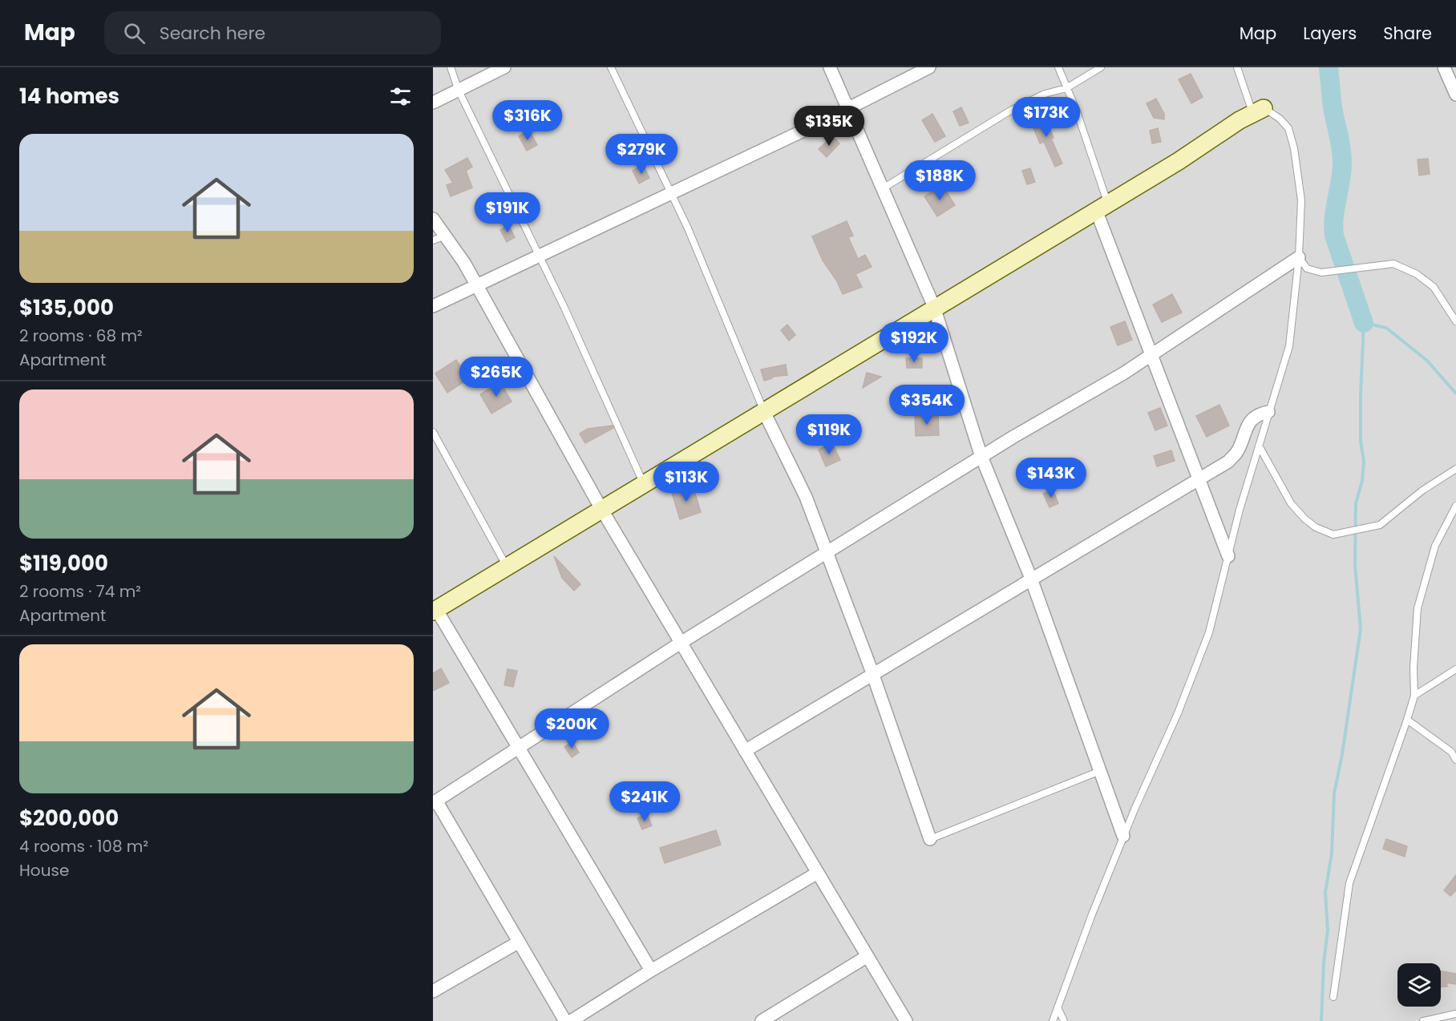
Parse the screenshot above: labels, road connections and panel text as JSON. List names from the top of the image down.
{
  "page": {
    "header": "Map",
    "search": "Search here",
    "nav": ["Map", "Layers", "Share"],
    "heading": "14 homes",
    "price": [
      "$173K",
      "$316K",
      "$135K",
      "$279K",
      "$188K",
      "$191K",
      "$192K",
      "$265K",
      "$354K",
      "$119K",
      "$143K",
      "$113K",
      "$200K",
      "$241K"
    ],
    "list": [
      {
        "name": "$135,000",
        "note": "2 rooms · 68 m² · Apartment"
      },
      {
        "name": "$119,000",
        "note": "2 rooms · 74 m² · Apartment"
      },
      {
        "name": "$200,000",
        "note": "4 rooms · 108 m² · House"
      }
    ]
  }
}
